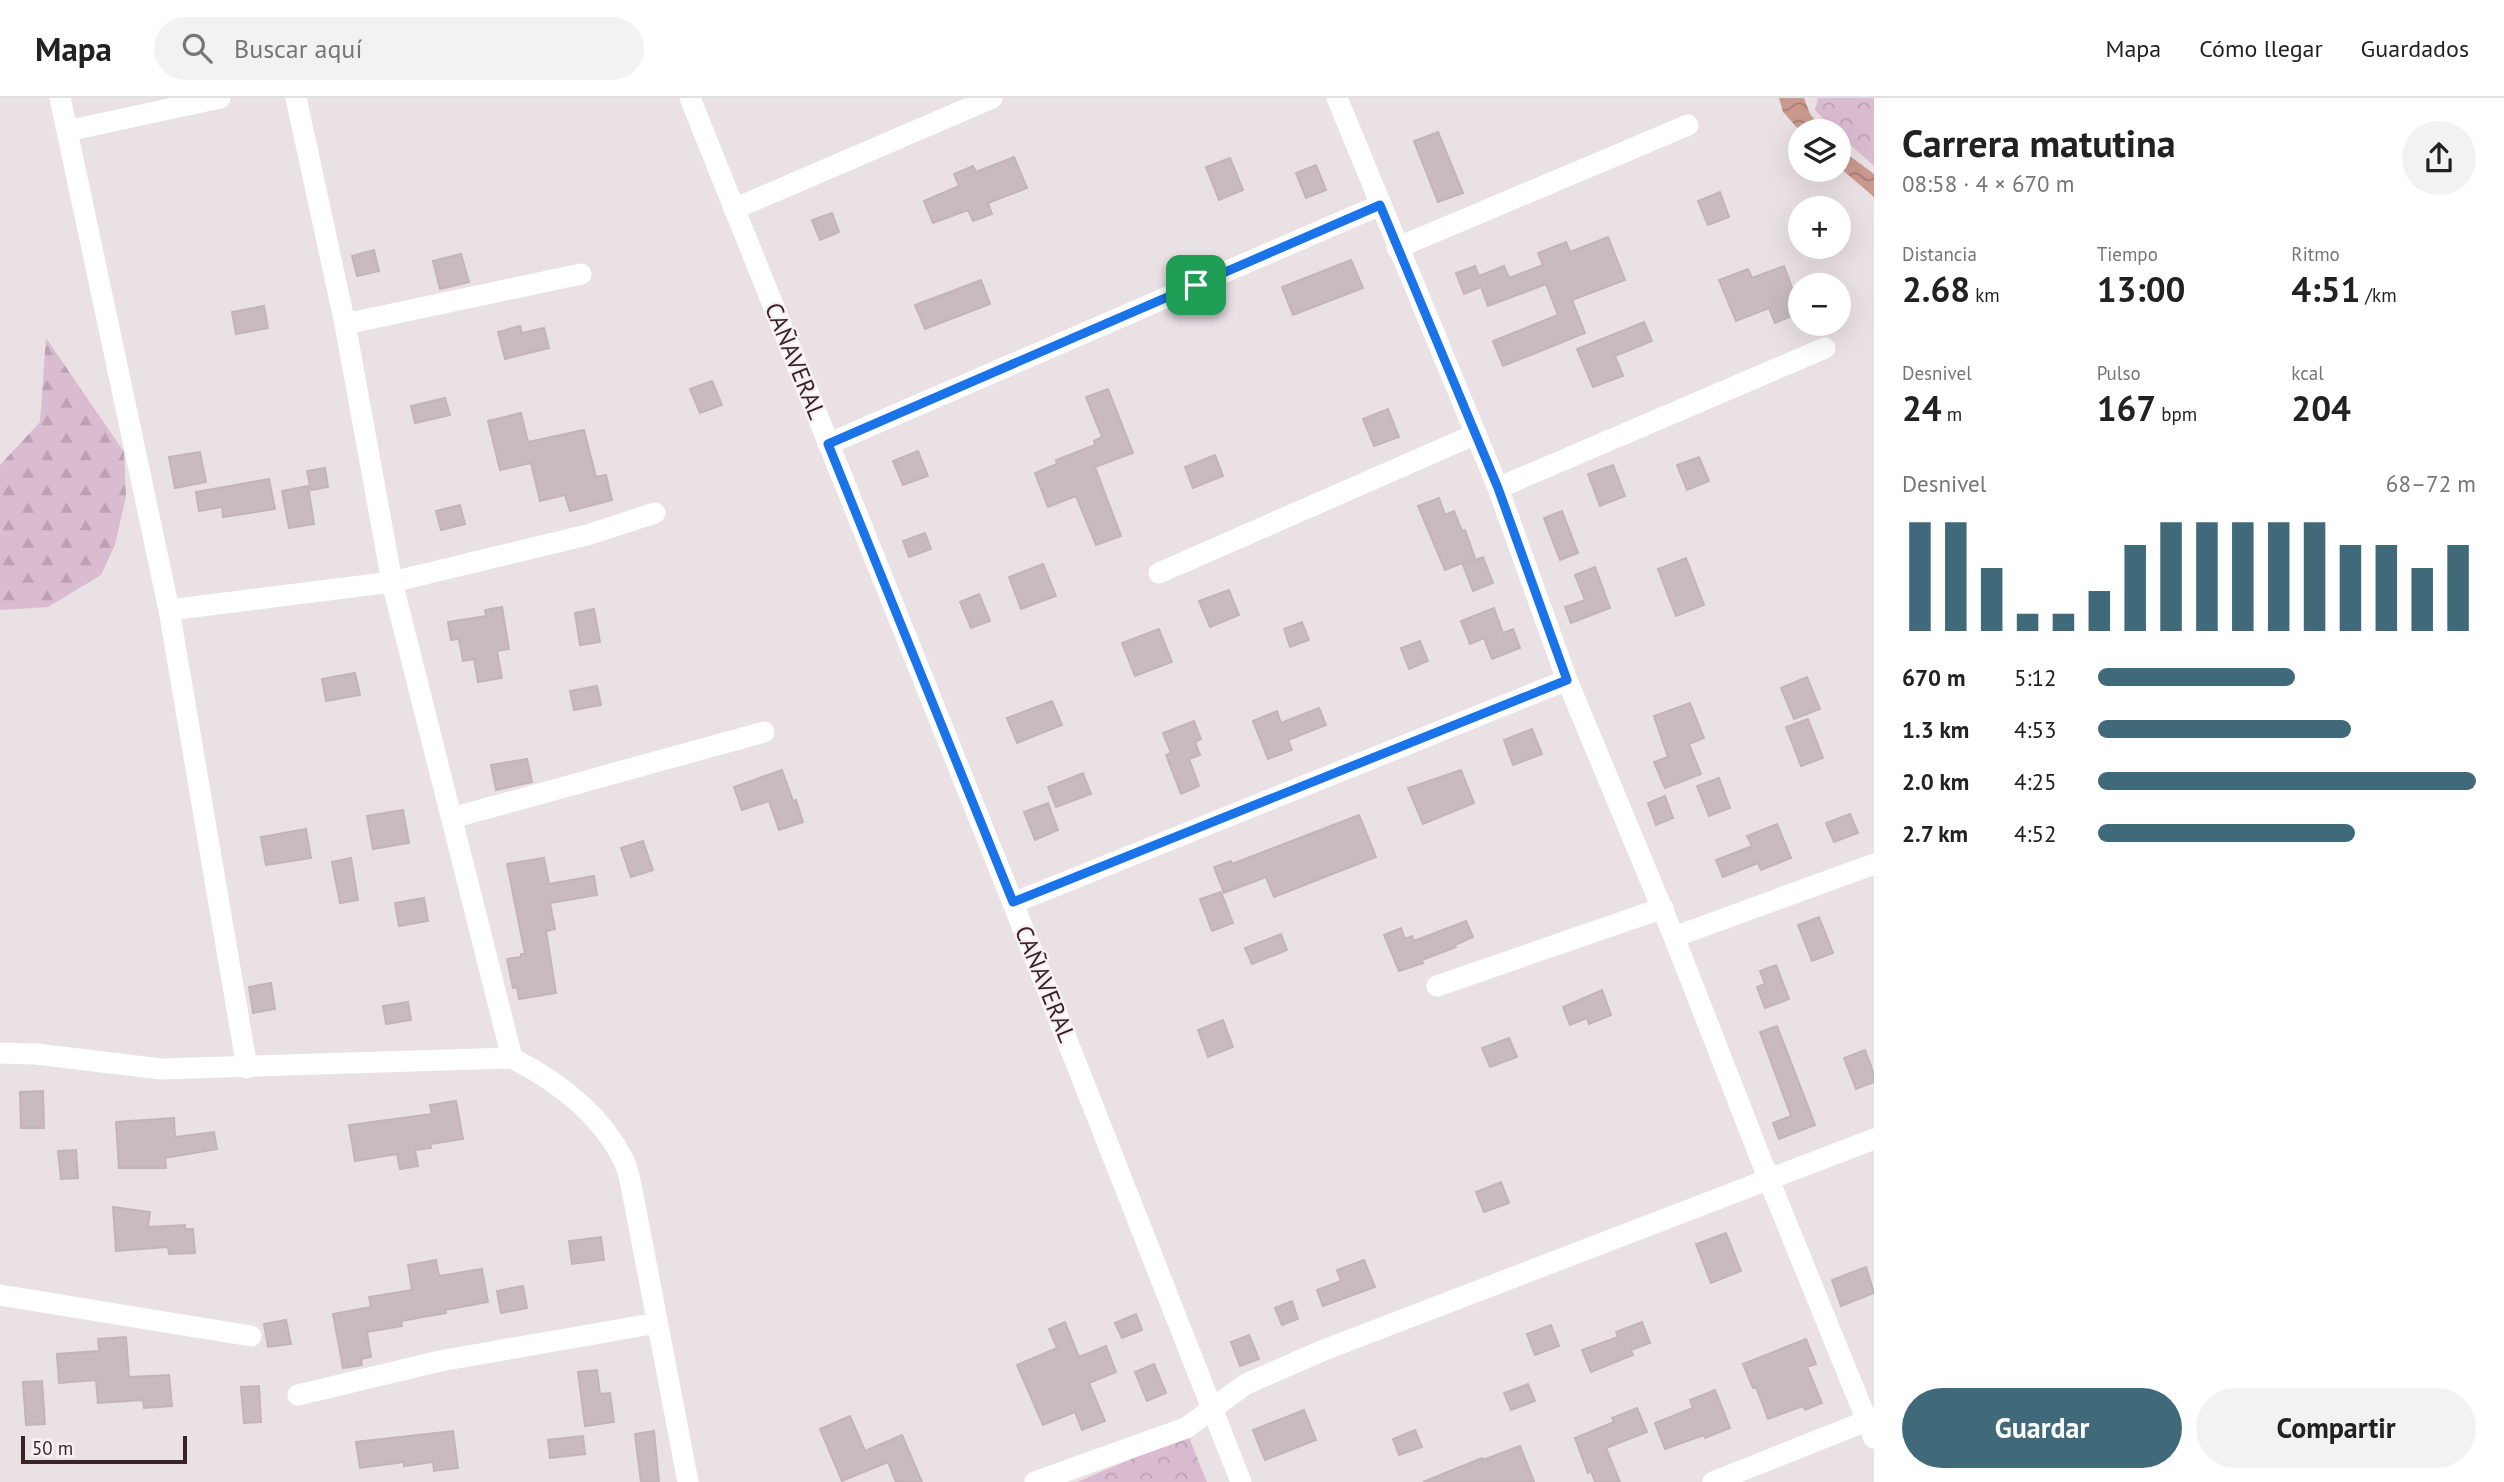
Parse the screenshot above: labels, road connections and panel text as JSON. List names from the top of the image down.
{
  "streets": {
    "street": ["CAÑAVERAL"]
  },
  "scale_bar": "50 m",
  "page": {
    "header": "Mapa",
    "search": "Buscar aquí",
    "nav": ["Mapa", "Cómo llegar", "Guardados"],
    "heading": ["Carrera matutina", "08:58 · 4 × 670 m"],
    "map_buttons": ["+", "−"],
    "stats": [
      ["Distancia", "2.68 km"],
      ["Tiempo", "13:00"],
      ["Ritmo", "4:51 /km"],
      ["Desnivel", "24 m"],
      ["Pulso", "167 bpm"],
      ["kcal", "204"]
    ],
    "chart": ["Desnivel", "68–72 m"],
    "list": [
      {
        "name": "670 m",
        "note": "5:12"
      },
      {
        "name": "1.3 km",
        "note": "4:53"
      },
      {
        "name": "2.0 km",
        "note": "4:25"
      },
      {
        "name": "2.7 km",
        "note": "4:52"
      }
    ],
    "buttons": ["Guardar", "Compartir"],
    "scale": "50 m"
  }
}
